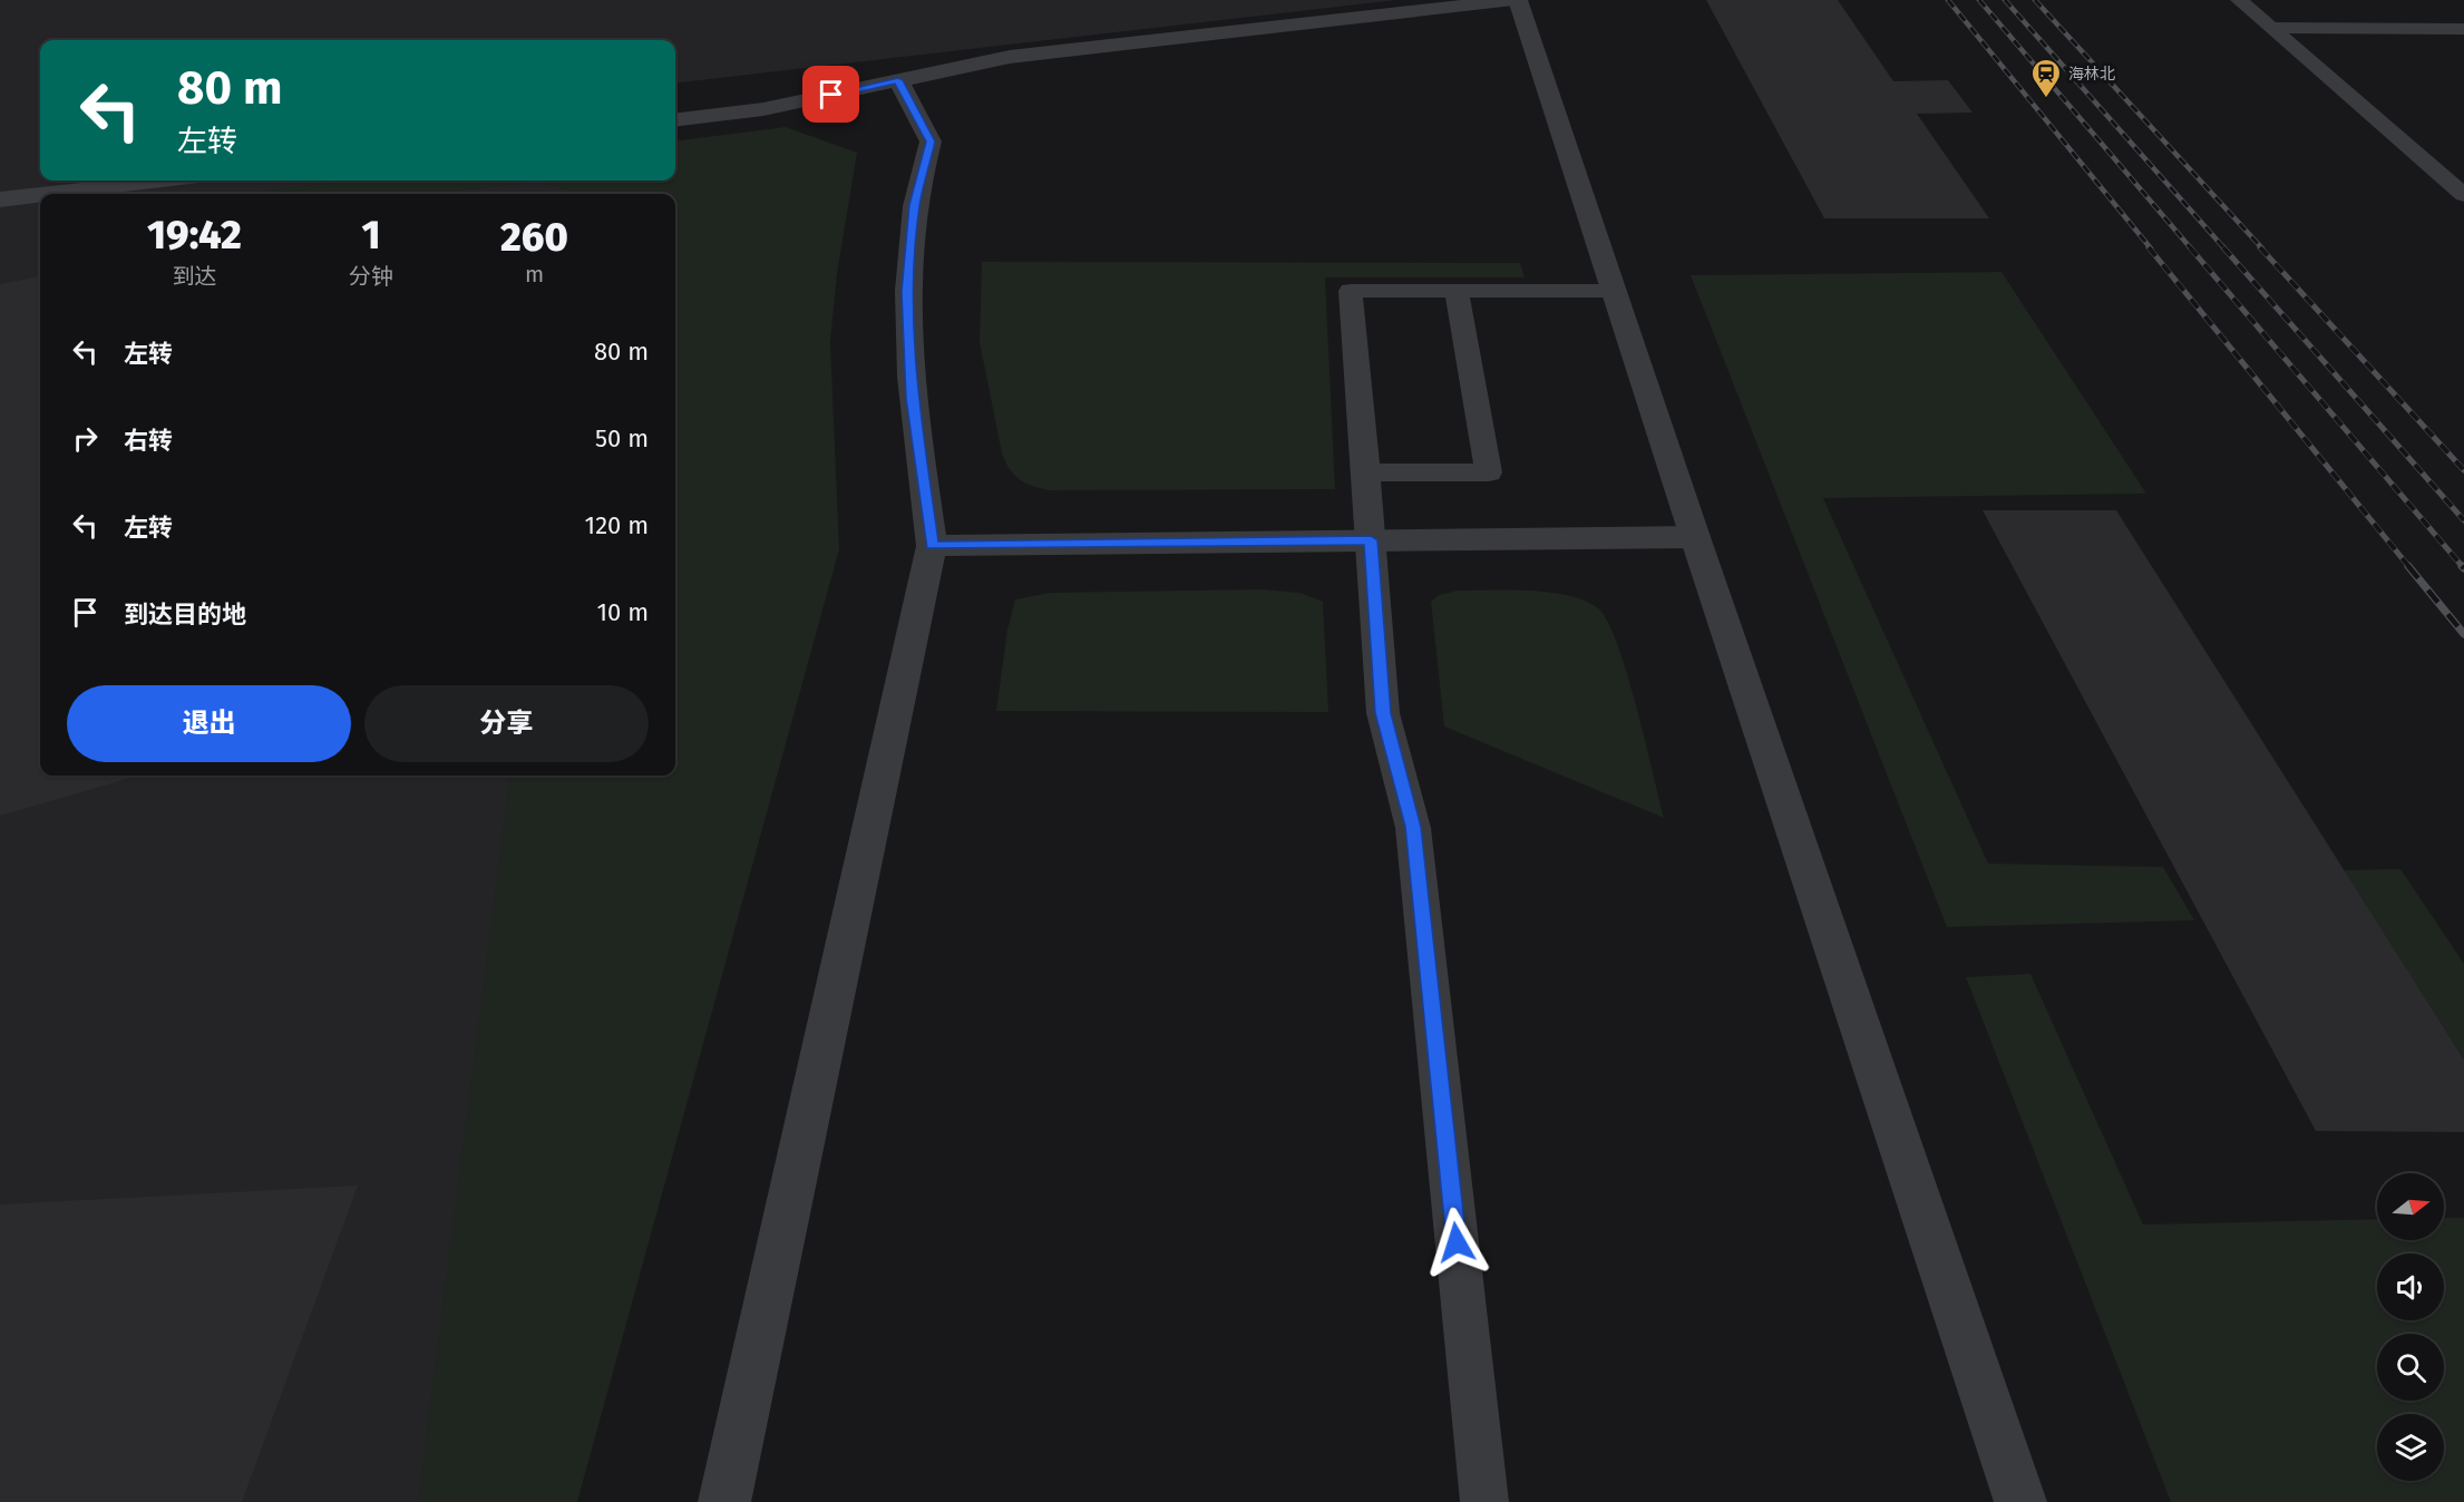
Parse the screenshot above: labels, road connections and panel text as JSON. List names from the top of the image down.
{
  "places": {
    "station": ["海林北"]
  },
  "north": "right",
  "page": {
    "turn": ["80 m", "左转"],
    "eta": [
      "19:42",
      "到达",
      "1",
      "分钟",
      "260",
      "m"
    ],
    "list": [
      {
        "name": "左转",
        "value": "80 m"
      },
      {
        "name": "右转",
        "value": "50 m"
      },
      {
        "name": "左转",
        "value": "120 m"
      },
      {
        "name": "到达目的地",
        "value": "10 m"
      }
    ],
    "buttons": ["退出", "分享"]
  }
}
